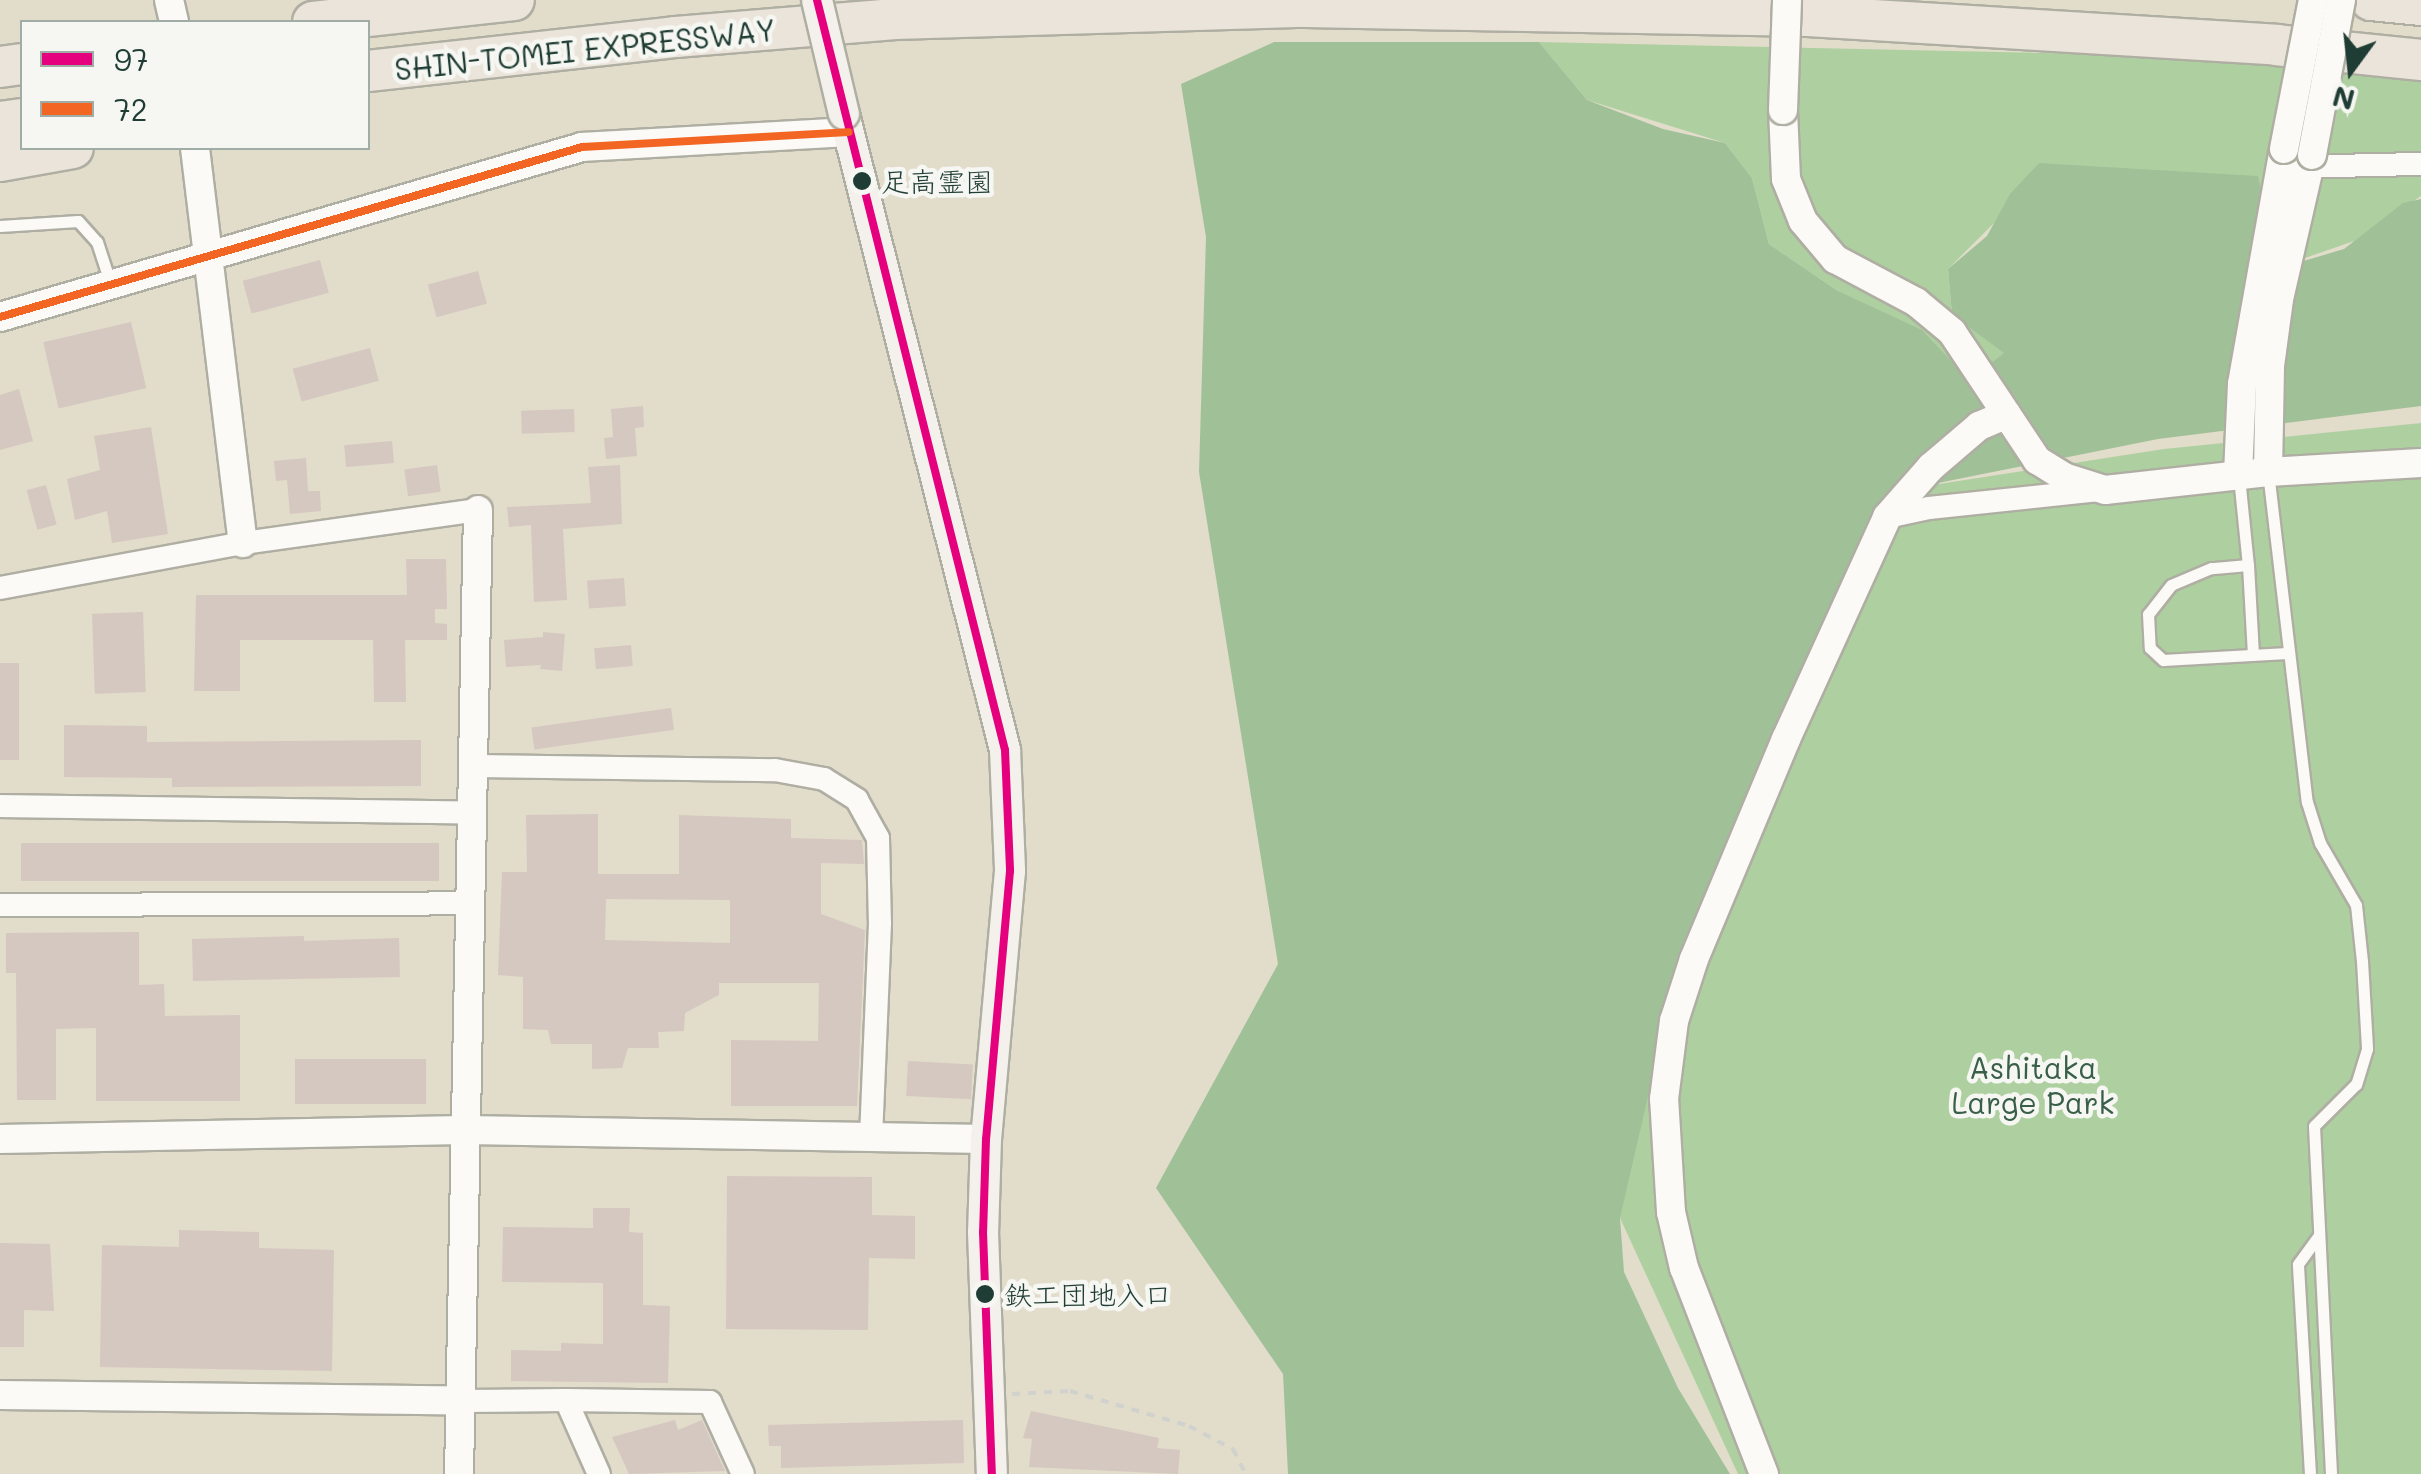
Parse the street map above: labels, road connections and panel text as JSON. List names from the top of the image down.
{
  "streets": {
    "highway": ["SHIN-TOMEI EXPRESSWAY"]
  },
  "parks": ["Ashitaka Large Park"],
  "places": ["足高霊園", "鉄工団地入口"],
  "lines": ["transit line 97", "transit line 72"],
  "legend": ["97", "72"],
  "north": "bottom"
}
